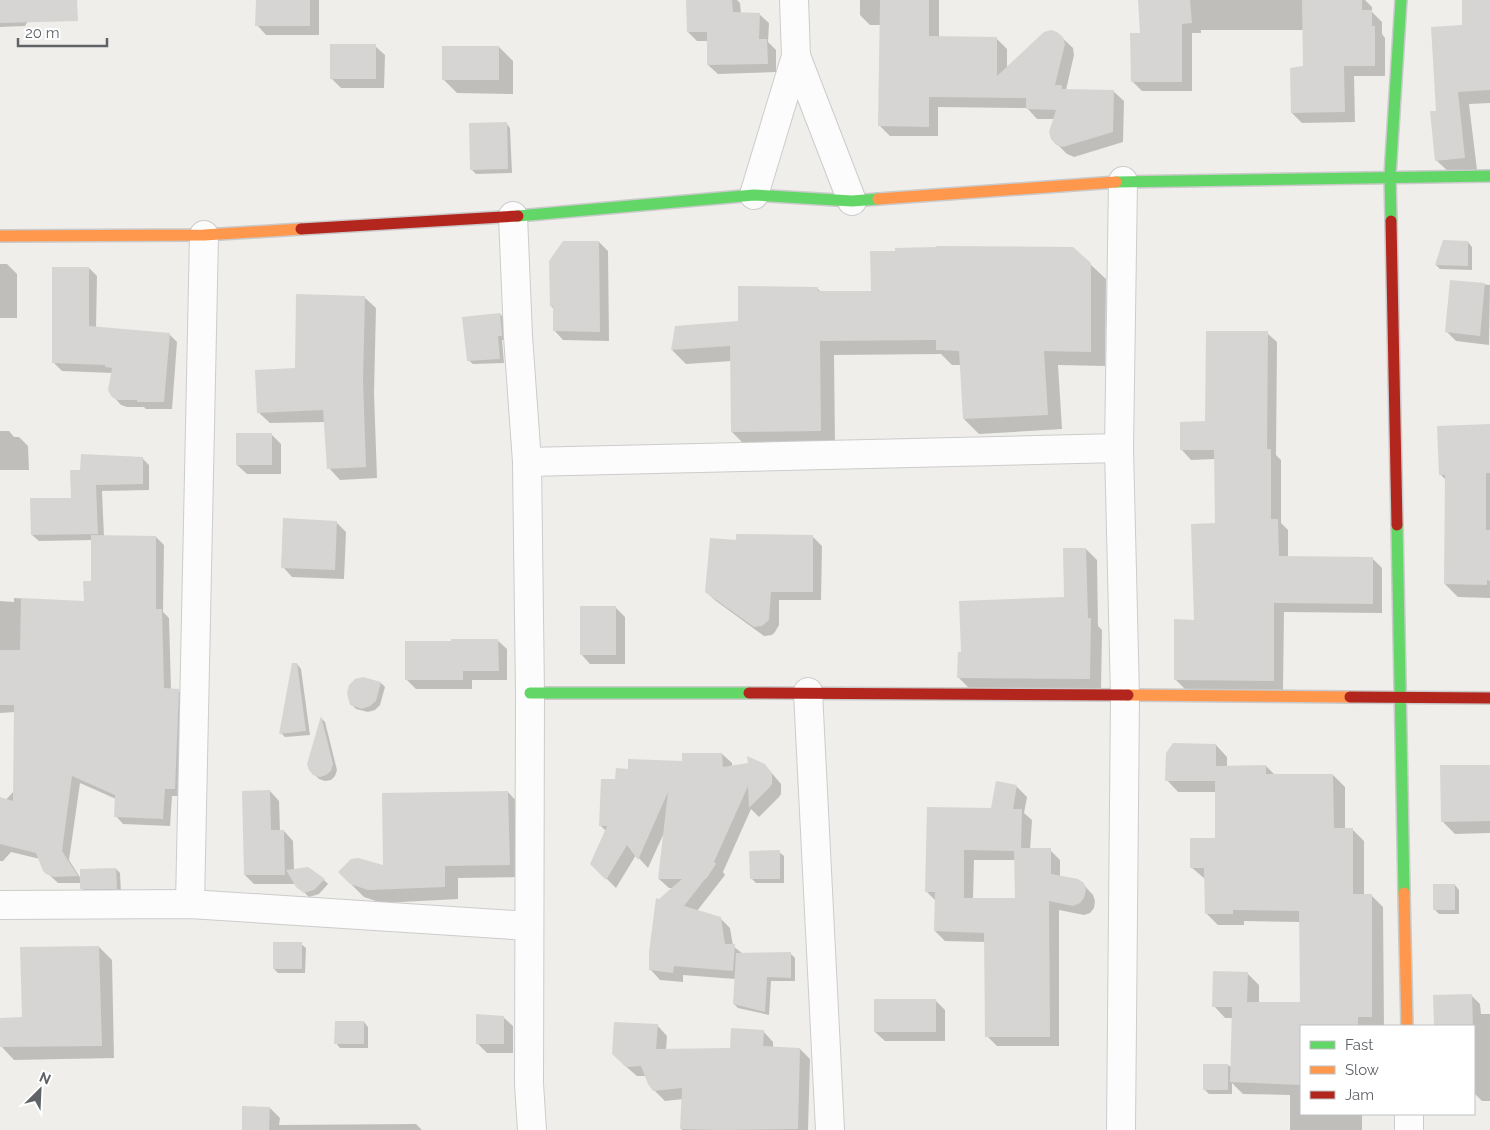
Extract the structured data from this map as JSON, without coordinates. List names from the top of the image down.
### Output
{
  "legend": ["Fast", "Slow", "Jam"],
  "scale_bar": "20 m",
  "north": "top right"
}
